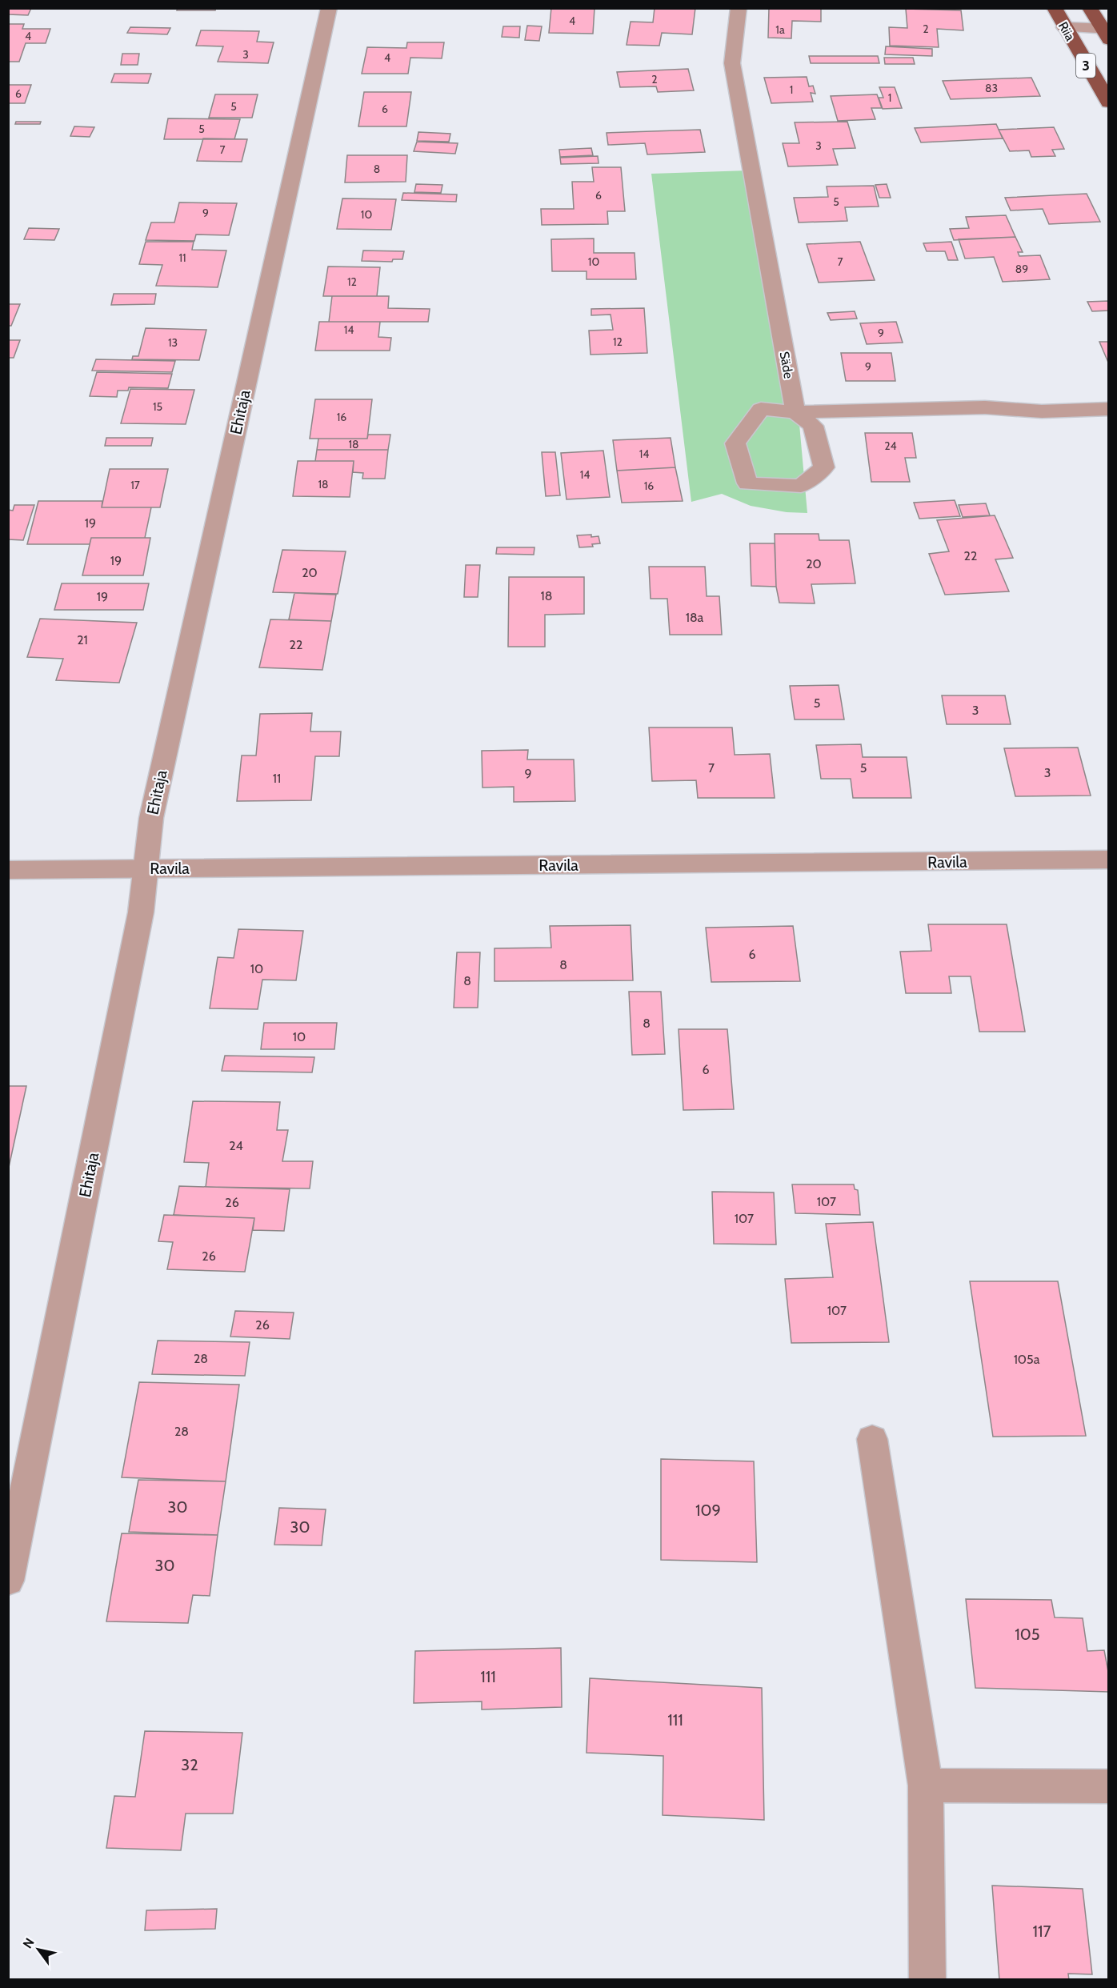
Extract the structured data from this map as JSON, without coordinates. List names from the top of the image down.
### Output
{
  "streets": {
    "highway": ["Riia", "3"],
    "street": ["Säde", "Ehitaja", "Ravila"]
  },
  "crossings": [
    ["Ehitaja", "Ravila"]
  ],
  "house_numbers": [
    "4",
    "2",
    "1a",
    "4",
    "3",
    "4",
    "2",
    "83",
    "1",
    "6",
    "1",
    "5",
    "6",
    "5",
    "3",
    "7",
    "8",
    "6",
    "5",
    "9",
    "10",
    "11",
    "10",
    "7",
    "89",
    "12",
    "14",
    "9",
    "12",
    "13",
    "9",
    "15",
    "16",
    "18",
    "24",
    "14",
    "14",
    "18",
    "17",
    "16",
    "19",
    "22",
    "19",
    "20",
    "20",
    "18",
    "19",
    "18a",
    "21",
    "22",
    "5",
    "3",
    "7",
    "5",
    "3",
    "9",
    "11",
    "6",
    "8",
    "10",
    "8",
    "8",
    "10",
    "6",
    "24",
    "107",
    "26",
    "107",
    "26",
    "107",
    "26",
    "28",
    "105a",
    "28",
    "30",
    "109",
    "30",
    "30",
    "105",
    "111",
    "111",
    "32",
    "117"
  ],
  "north": "top left"
}
